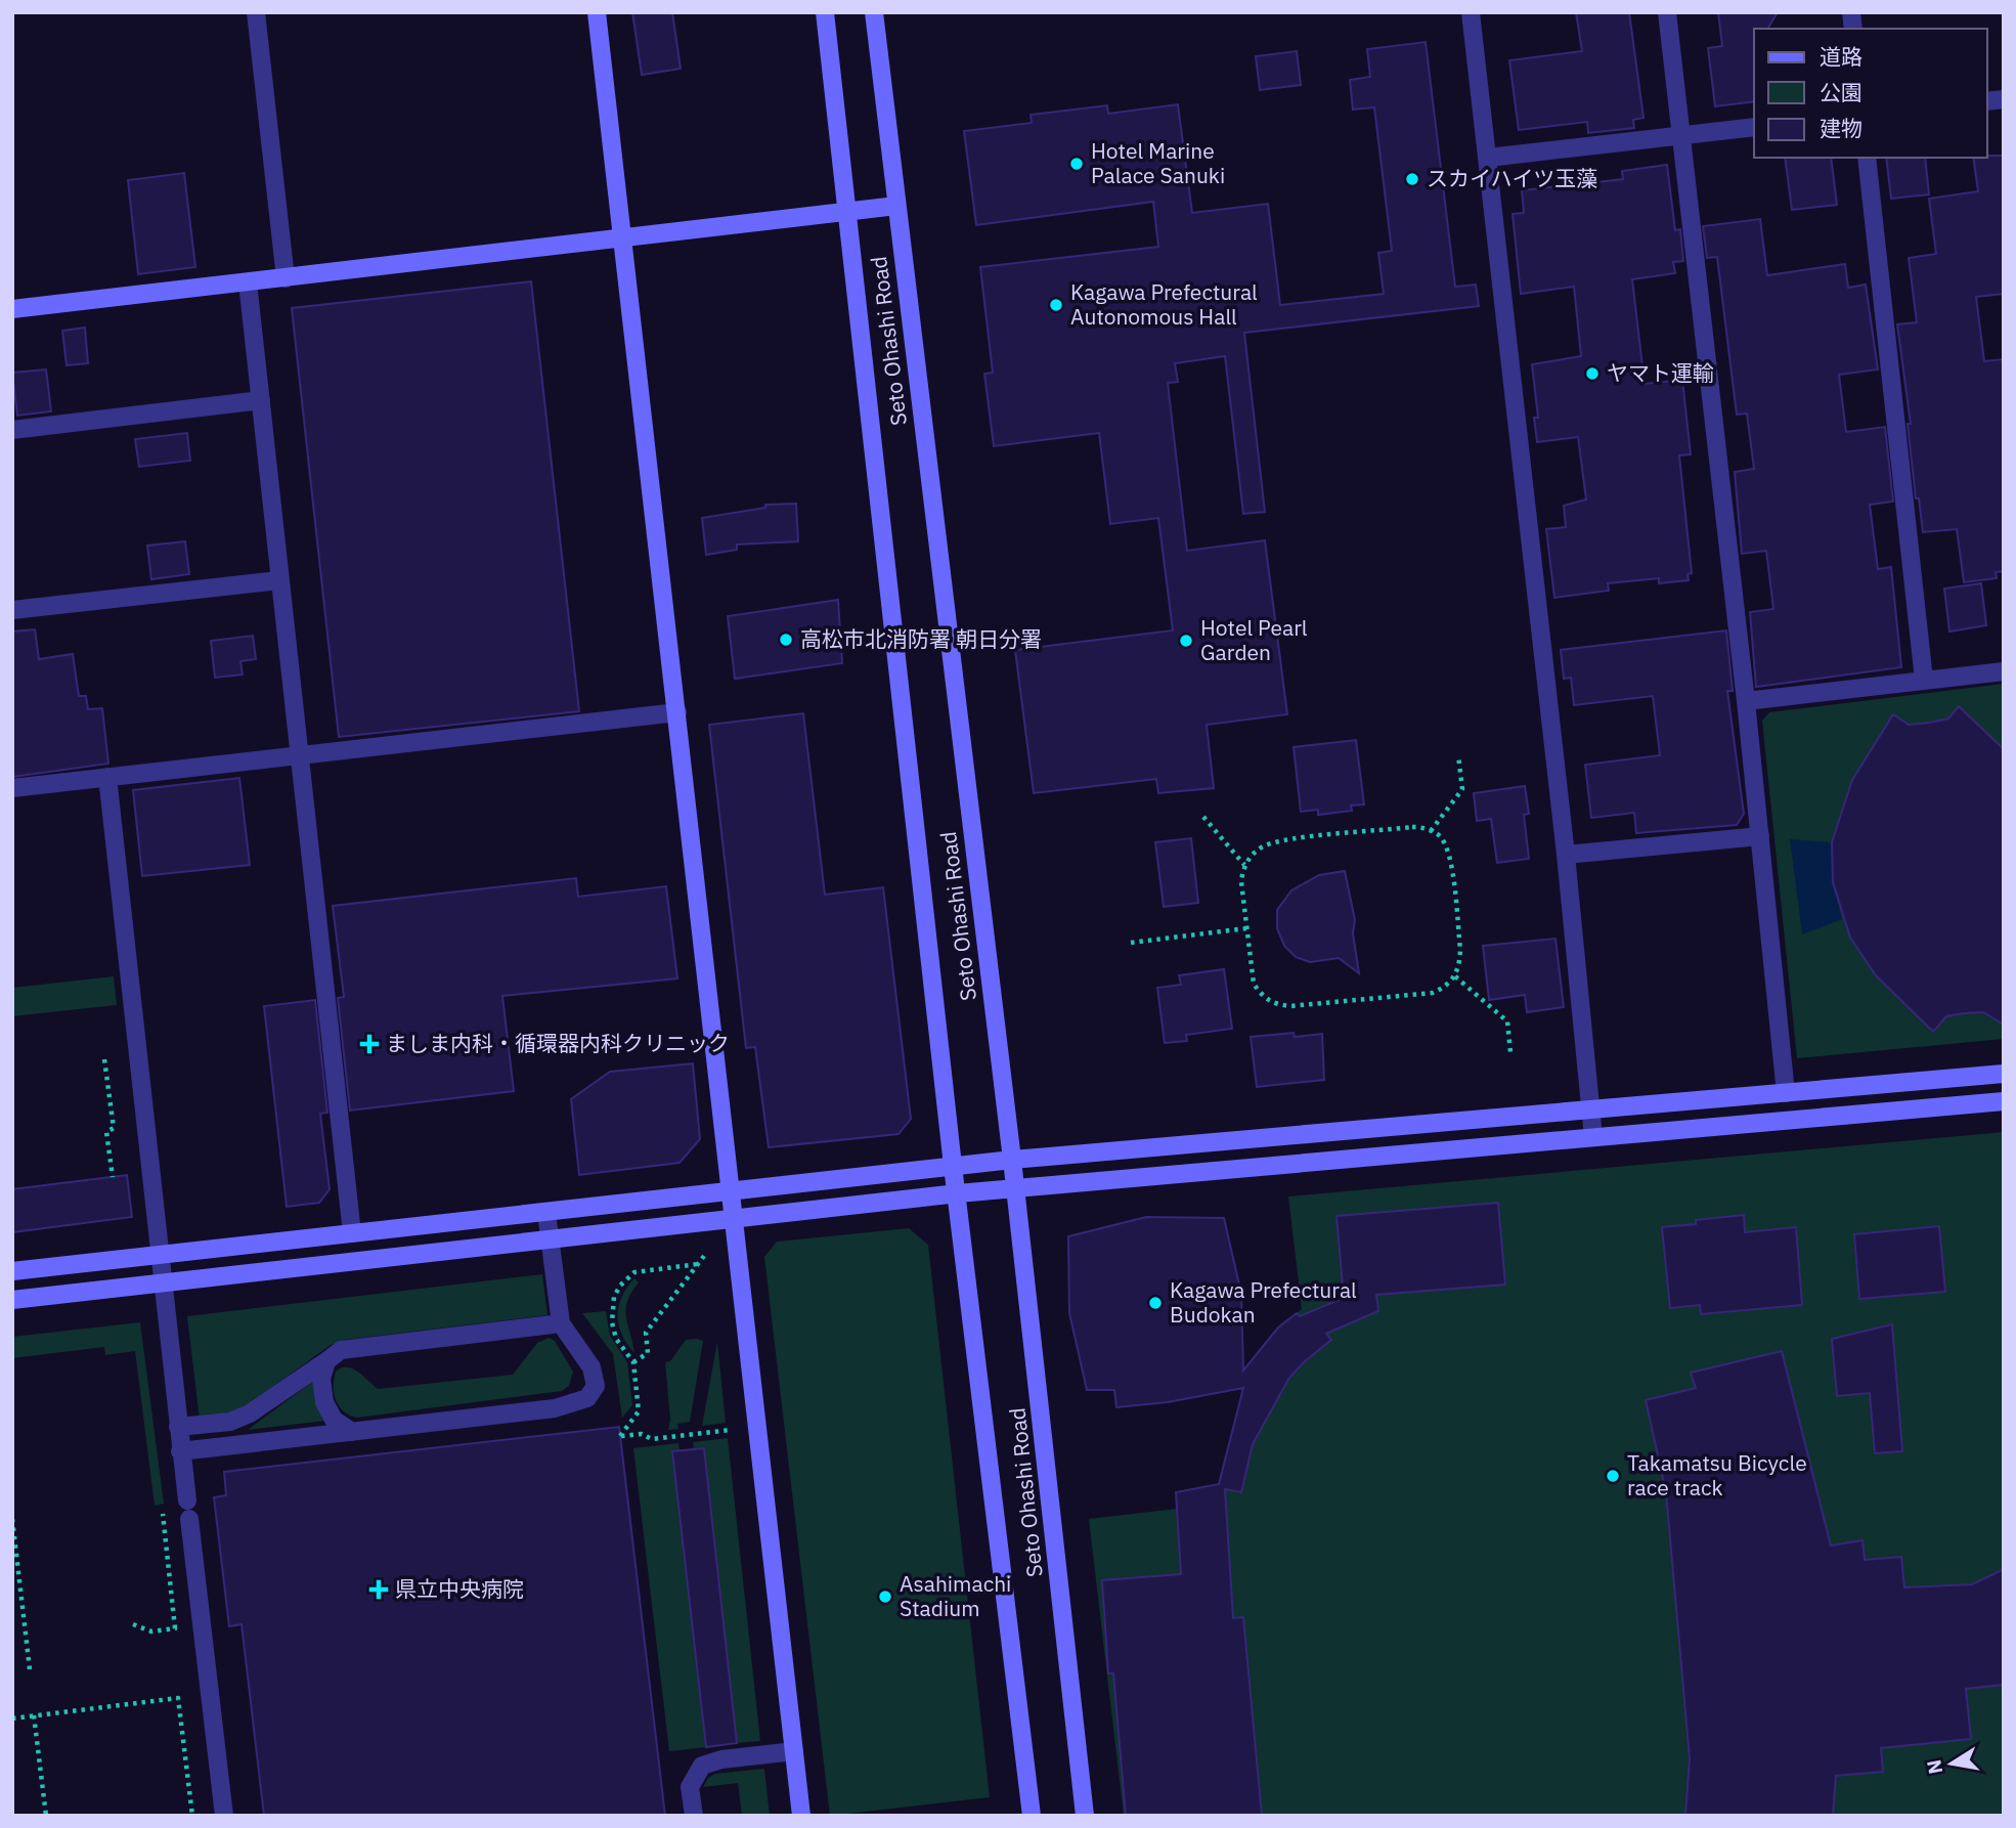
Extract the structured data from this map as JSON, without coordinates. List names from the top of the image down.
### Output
{
  "streets": {
    "street": ["Seto Ohashi Road"]
  },
  "places": {
    "other": [
      "Hotel Marine Palace Sanuki",
      "スカイハイツ玉藻",
      "Kagawa Prefectural Autonomous Hall",
      "ヤマト運輸",
      "高松市北消防署 朝日分署",
      "Hotel Pearl Garden",
      "Kagawa Prefectural Budokan",
      "Takamatsu Bicycle race track",
      "Asahimachi Stadium"
    ],
    "health": ["ましま内科・循環器内科クリニック", "県立中央病院"]
  },
  "legend": ["道路", "公園", "建物"],
  "north": "left"
}
